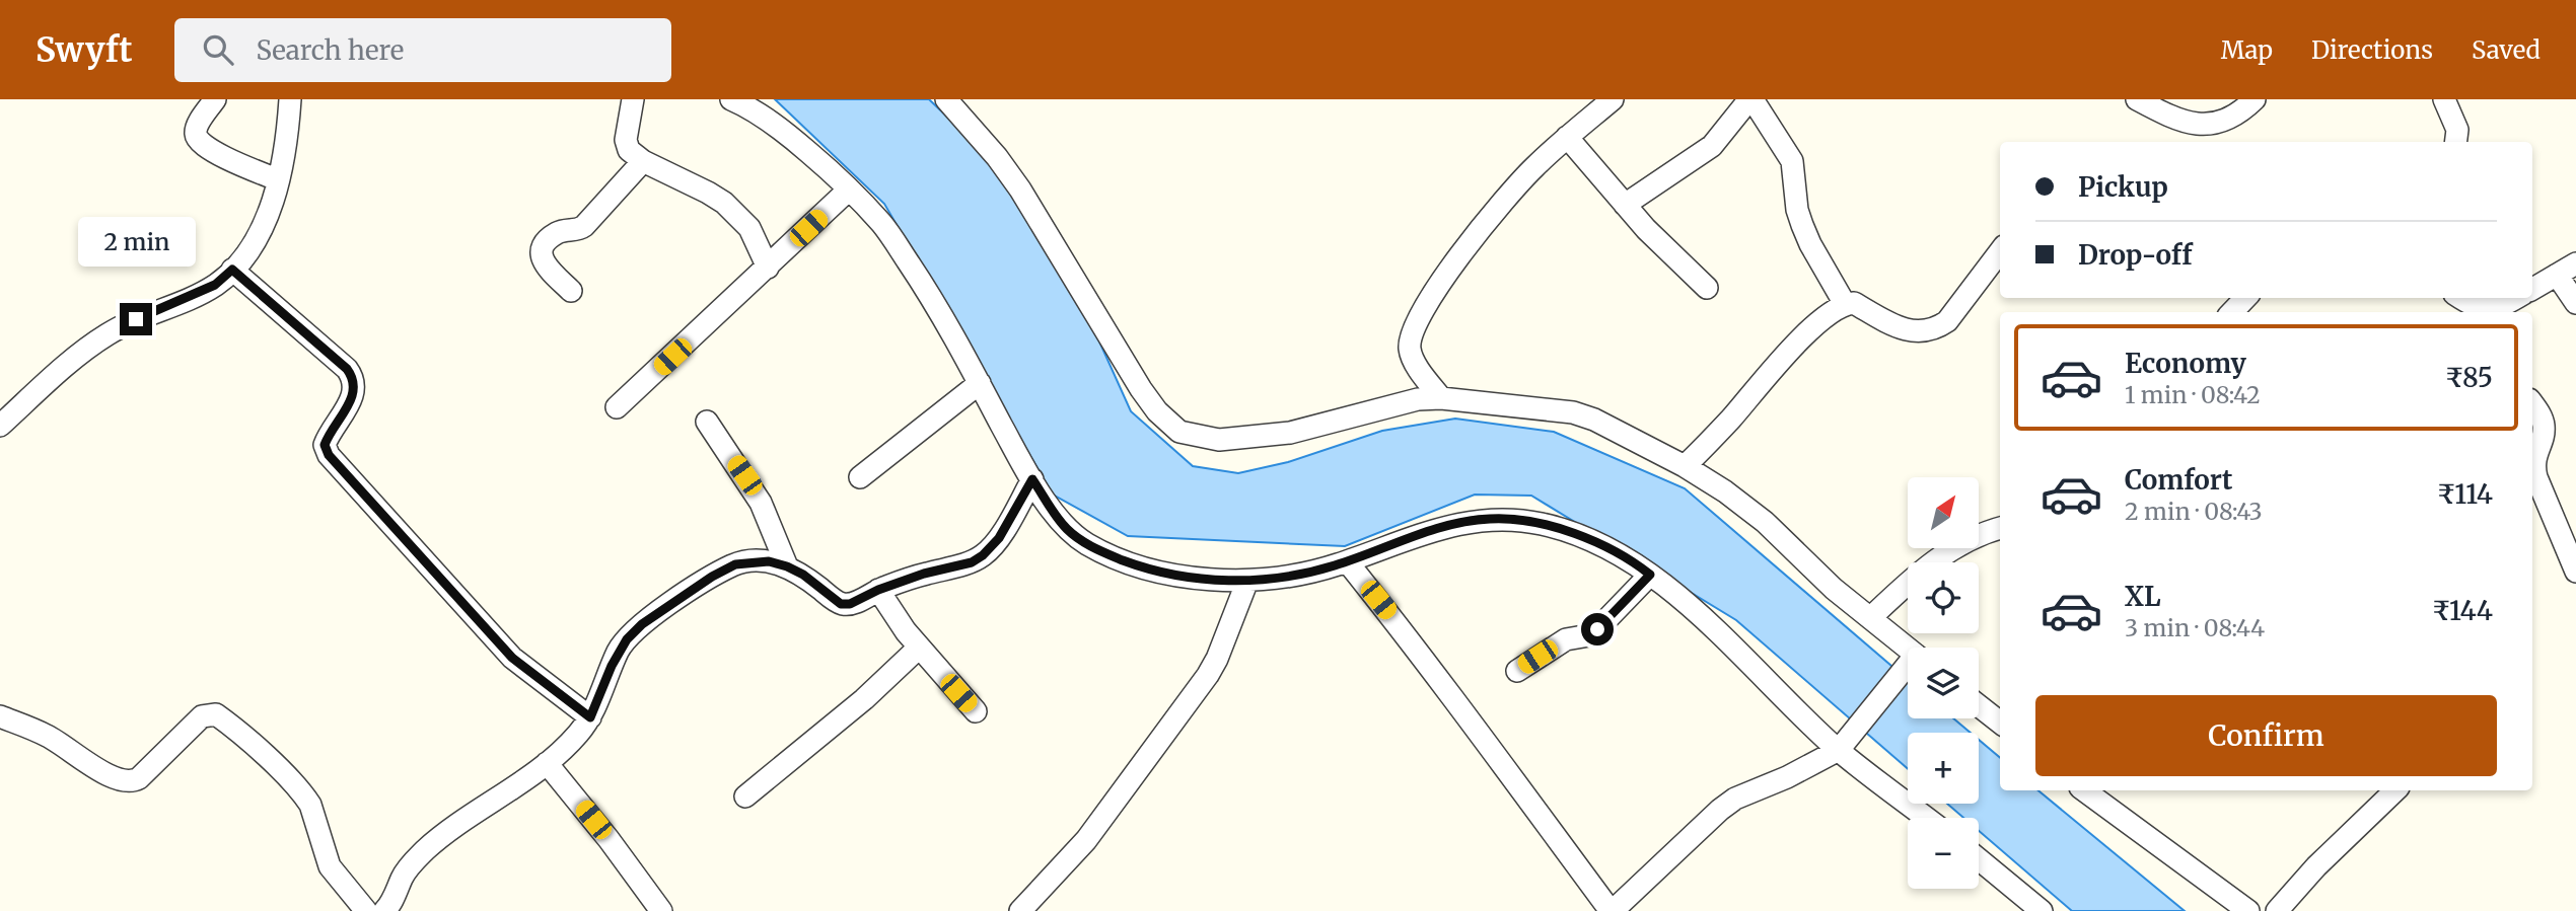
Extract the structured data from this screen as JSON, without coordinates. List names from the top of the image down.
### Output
{
  "north": "top right",
  "page": {
    "header": "Swyft",
    "search": "Search here",
    "nav": ["Map", "Directions", "Saved"],
    "banner": ["Pickup", "Drop-off"],
    "bubble": "2 min",
    "list": [
      {
        "name": "Economy",
        "note": "1 min · 08:42",
        "value": "₹85"
      },
      {
        "name": "Comfort",
        "note": "2 min · 08:43",
        "value": "₹114"
      },
      {
        "name": "XL",
        "note": "3 min · 08:44",
        "value": "₹144"
      }
    ],
    "map_buttons": ["+", "−"],
    "buttons": "Confirm"
  }
}
